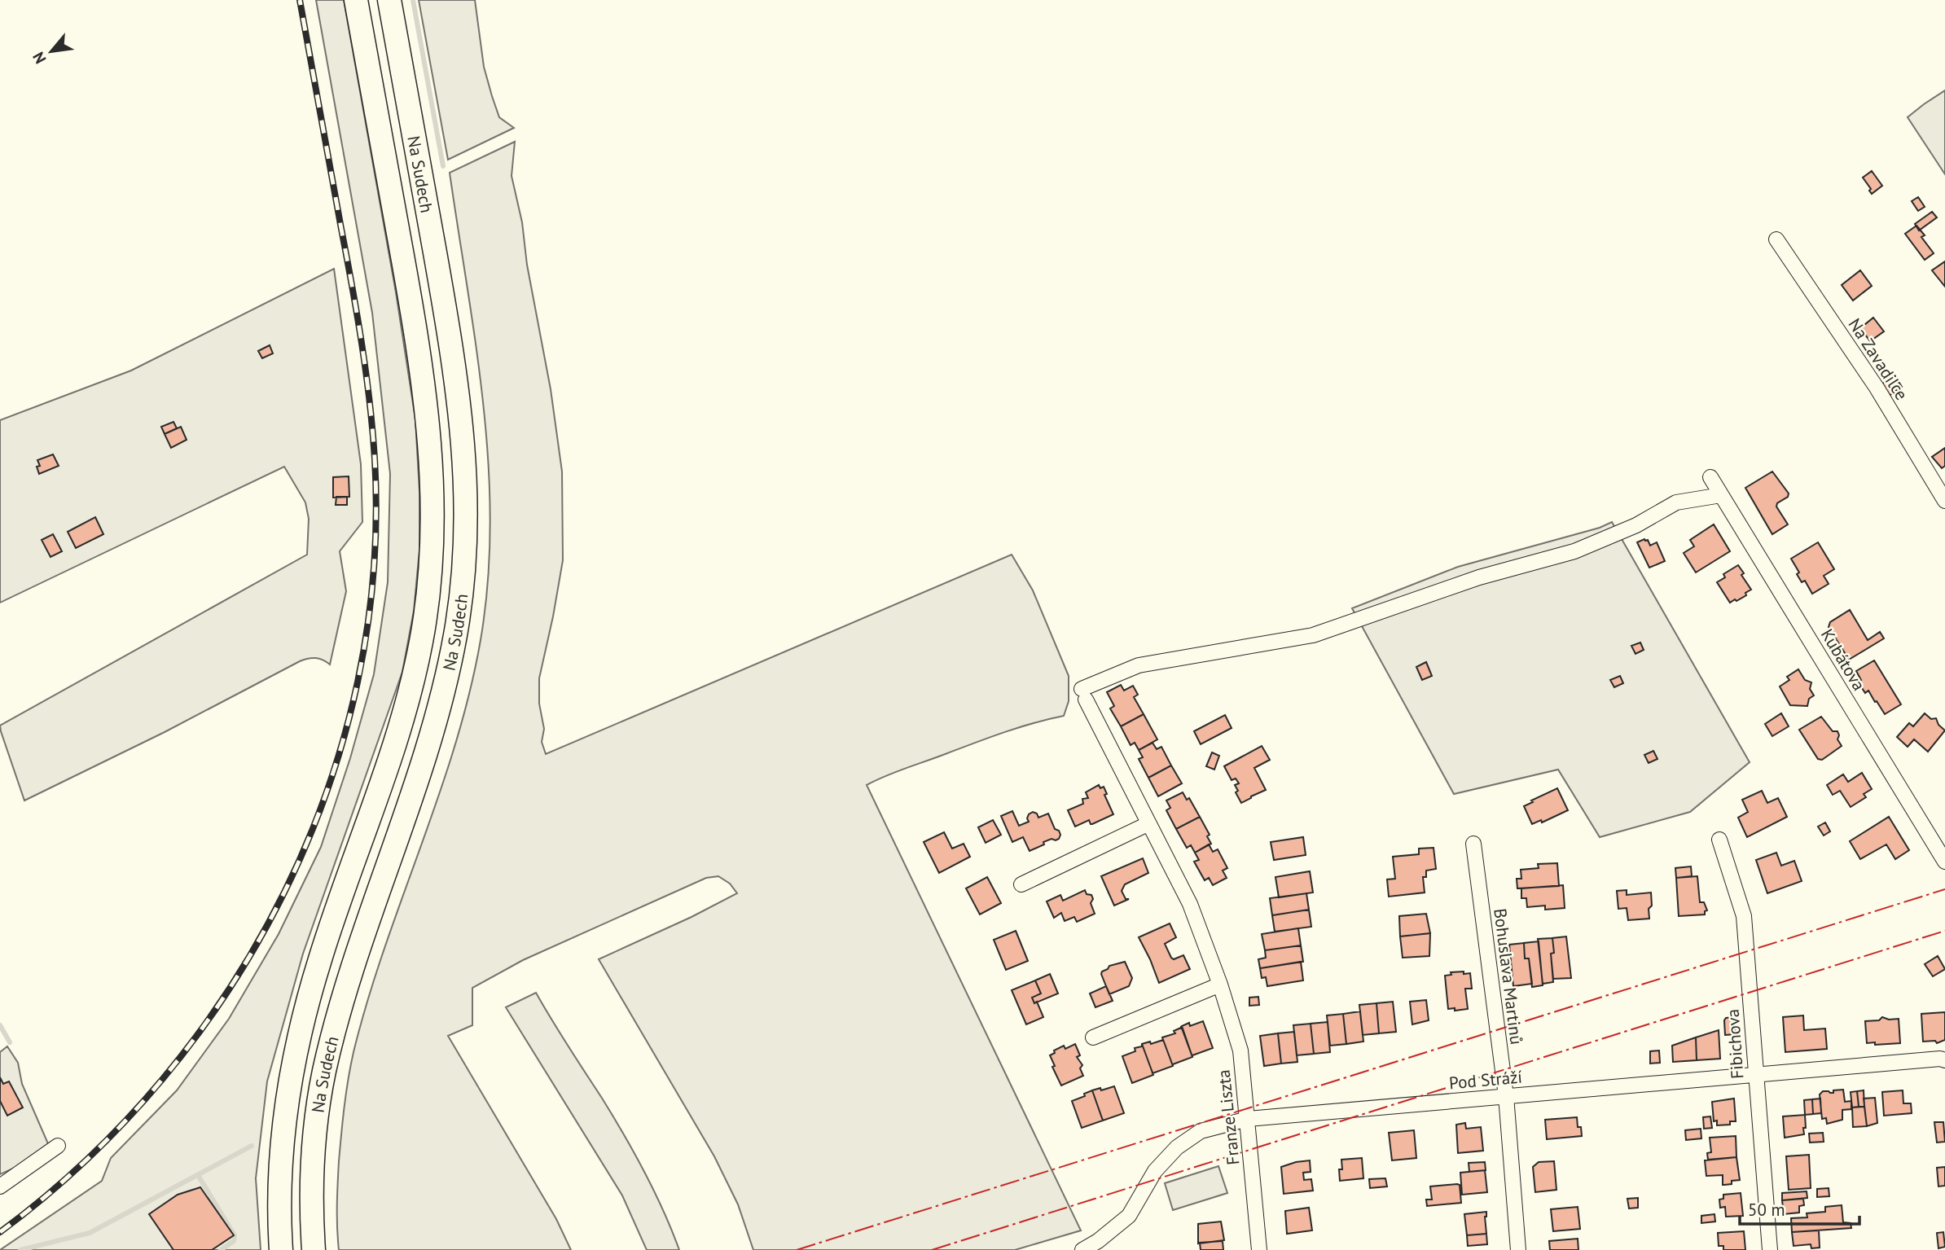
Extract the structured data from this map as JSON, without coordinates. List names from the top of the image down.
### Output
{
  "streets": {
    "main road": ["Na Sudech"],
    "street": [
      "Na Zavadilce",
      "Kubátova",
      "Bohuslava Martinů",
      "Fibichova",
      "Pod Stráží",
      "Franze Liszta"
    ]
  },
  "crossings": [
    ["Kubátova", "Franze Liszta"],
    ["Bohuslava Martinů", "Pod Stráží"],
    ["Fibichova", "Pod Stráží"],
    ["Pod Stráží", "Franze Liszta"]
  ],
  "scale_bar": "50 m",
  "north": "bottom left"
}
